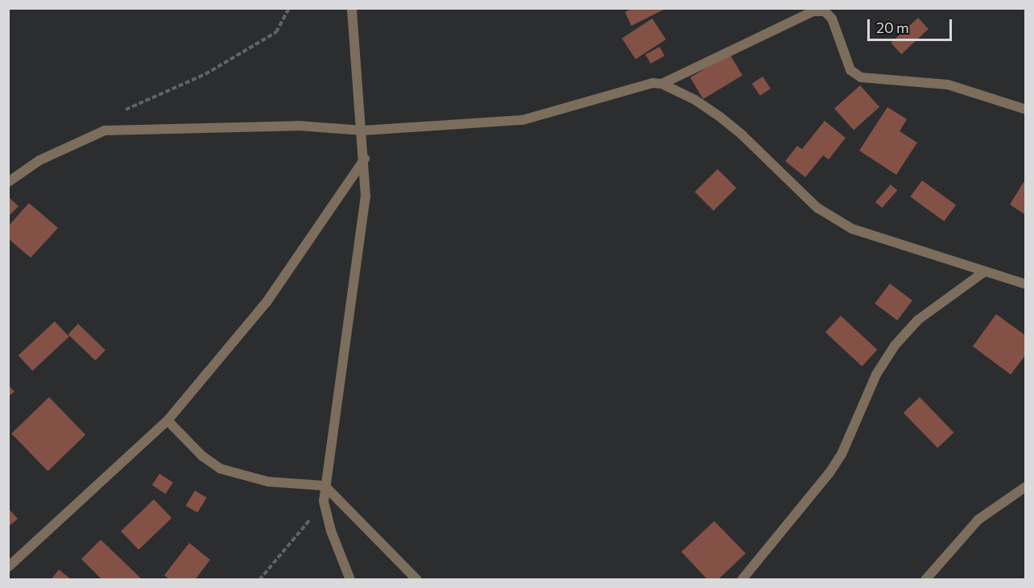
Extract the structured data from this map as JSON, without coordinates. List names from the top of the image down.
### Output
{
  "scale_bar": "20 m"
}
